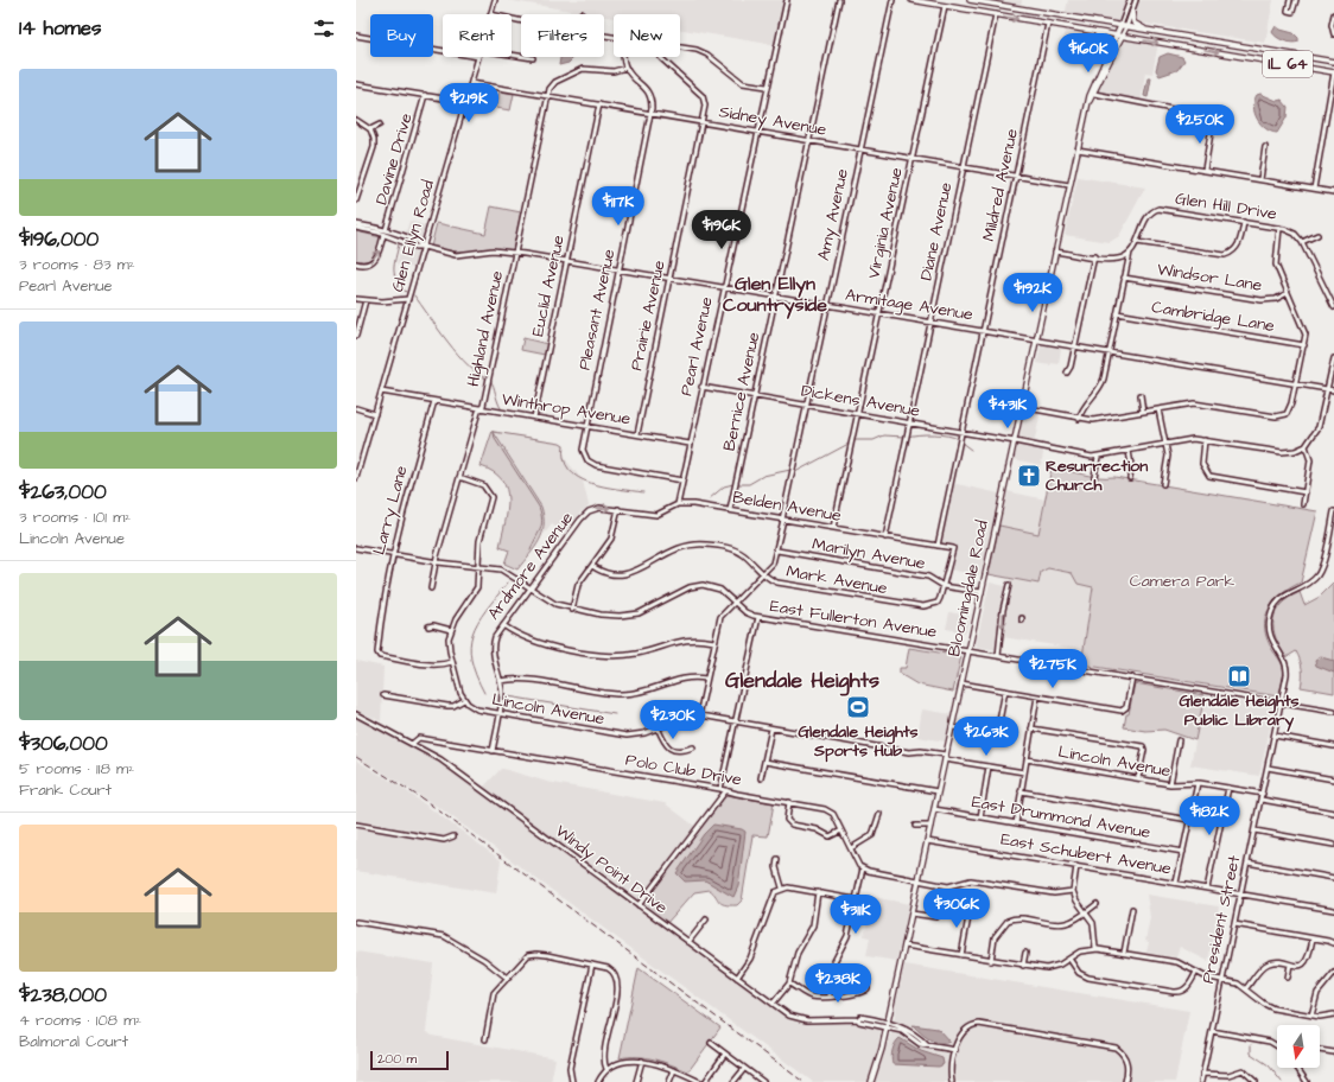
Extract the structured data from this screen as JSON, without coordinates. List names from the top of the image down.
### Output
{
  "streets": {
    "main road": ["IL 64", "Bloomingdale Road"],
    "street": [
      "Sidney Avenue",
      "Davine Drive",
      "Mildred Avenue",
      "Glen Hill Drive",
      "Amy Avenue",
      "Virginia Avenue",
      "Diane Avenue",
      "Glen Ellyn Road",
      "Windsor Lane",
      "Euclid Avenue",
      "Armitage Avenue",
      "Pleasant Avenue",
      "Prairie Avenue",
      "Cambridge Lane",
      "Highland Avenue",
      "Pearl Avenue",
      "Bernice Avenue",
      "Dickens Avenue",
      "Winthrop Avenue",
      "Belden Avenue",
      "Larry Lane",
      "Marilyn Avenue",
      "Ardmore Avenue",
      "Mark Avenue",
      "East Fullerton Avenue",
      "Lincoln Avenue",
      "Polo Club Drive",
      "East Drummond Avenue",
      "East Schubert Avenue",
      "Windy Point Drive",
      "President Street"
    ]
  },
  "crossings": [
    ["IL 64", "Mildred Avenue"],
    ["IL 64", "Virginia Avenue"],
    ["IL 64", "Diane Avenue"],
    ["IL 64", "Bloomingdale Road"],
    ["Sidney Avenue", "Mildred Avenue"],
    ["Sidney Avenue", "Amy Avenue"],
    ["Sidney Avenue", "Virginia Avenue"],
    ["Sidney Avenue", "Diane Avenue"],
    ["Sidney Avenue", "Glen Ellyn Road"],
    ["Sidney Avenue", "Euclid Avenue"],
    ["Sidney Avenue", "Pleasant Avenue"],
    ["Sidney Avenue", "Prairie Avenue"],
    ["Sidney Avenue", "Highland Avenue"],
    ["Sidney Avenue", "Pearl Avenue"],
    ["Sidney Avenue", "Bernice Avenue"],
    ["Sidney Avenue", "Bloomingdale Road"],
    ["Davine Drive", "Armitage Avenue"],
    ["Mildred Avenue", "Armitage Avenue"],
    ["Mildred Avenue", "Dickens Avenue"],
    ["Mildred Avenue", "Belden Avenue"],
    ["Amy Avenue", "Armitage Avenue"],
    ["Amy Avenue", "Dickens Avenue"],
    ["Amy Avenue", "Belden Avenue"],
    ["Amy Avenue", "Marilyn Avenue"],
    ["Amy Avenue", "Mark Avenue"],
    ["Amy Avenue", "East Fullerton Avenue"],
    ["Amy Avenue", "Lincoln Avenue"],
    ["Virginia Avenue", "Armitage Avenue"],
    ["Virginia Avenue", "Dickens Avenue"],
    ["Virginia Avenue", "Belden Avenue"],
    ["Diane Avenue", "Armitage Avenue"],
    ["Diane Avenue", "Dickens Avenue"],
    ["Diane Avenue", "Belden Avenue"],
    ["Glen Ellyn Road", "Armitage Avenue"],
    ["Glen Ellyn Road", "Winthrop Avenue"],
    ["Euclid Avenue", "Armitage Avenue"],
    ["Euclid Avenue", "Winthrop Avenue"],
    ["Armitage Avenue", "Pleasant Avenue"],
    ["Armitage Avenue", "Prairie Avenue"],
    ["Armitage Avenue", "Highland Avenue"],
    ["Armitage Avenue", "Pearl Avenue"],
    ["Armitage Avenue", "Bernice Avenue"],
    ["Armitage Avenue", "Bloomingdale Road"],
    ["Pleasant Avenue", "Pearl Avenue"],
    ["Pleasant Avenue", "Winthrop Avenue"],
    ["Prairie Avenue", "Winthrop Avenue"],
    ["Highland Avenue", "Winthrop Avenue"],
    ["Highland Avenue", "East Fullerton Avenue"],
    ["Pearl Avenue", "Dickens Avenue"],
    ["Pearl Avenue", "Winthrop Avenue"],
    ["Pearl Avenue", "Belden Avenue"],
    ["Bernice Avenue", "Dickens Avenue"],
    ["Bernice Avenue", "Belden Avenue"],
    ["Dickens Avenue", "Bloomingdale Road"],
    ["Winthrop Avenue", "Larry Lane"],
    ["Belden Avenue", "Marilyn Avenue"],
    ["Belden Avenue", "Ardmore Avenue"],
    ["Belden Avenue", "Mark Avenue"],
    ["Larry Lane", "East Fullerton Avenue"],
    ["Marilyn Avenue", "Mark Avenue"],
    ["Marilyn Avenue", "Bloomingdale Road"],
    ["Ardmore Avenue", "East Fullerton Avenue"],
    ["Ardmore Avenue", "Lincoln Avenue"],
    ["Ardmore Avenue", "Polo Club Drive"],
    ["Bloomingdale Road", "East Fullerton Avenue"],
    ["Bloomingdale Road", "Lincoln Avenue"],
    ["Bloomingdale Road", "East Drummond Avenue"],
    ["Bloomingdale Road", "East Schubert Avenue"],
    ["Bloomingdale Road", "Windy Point Drive"],
    ["East Fullerton Avenue", "President Street"],
    ["Lincoln Avenue", "President Street"],
    ["Polo Club Drive", "Windy Point Drive"],
    ["East Schubert Avenue", "President Street"]
  ],
  "one_way": ["Ardmore Avenue"],
  "districts": ["Glen Ellyn Countryside", "Glendale Heights"],
  "parks": ["Camera Park"],
  "places": {
    "church": ["Resurrection Church"],
    "library": ["Glendale Heights Public Library"],
    "sports": ["Glendale Heights Sports Hub"]
  },
  "scale_bar": "200 m",
  "north": "bottom",
  "page": {
    "heading": "14 homes",
    "chip": [
      "Buy",
      "Rent",
      "Filters",
      "New"
    ],
    "price": [
      "$160K",
      "$219K",
      "$250K",
      "$117K",
      "$196K",
      "$192K",
      "$431K",
      "$275K",
      "$230K",
      "$263K",
      "$182K",
      "$306K",
      "$311K",
      "$238K"
    ],
    "list": [
      {
        "name": "$196,000",
        "note": "3 rooms · 83 m² · Pearl Avenue"
      },
      {
        "name": "$263,000",
        "note": "3 rooms · 101 m² · Lincoln Avenue"
      },
      {
        "name": "$306,000",
        "note": "5 rooms · 118 m² · Frank Court"
      },
      {
        "name": "$238,000",
        "note": "4 rooms · 108 m² · Balmoral Court"
      }
    ],
    "scale": "200 m"
  }
}
